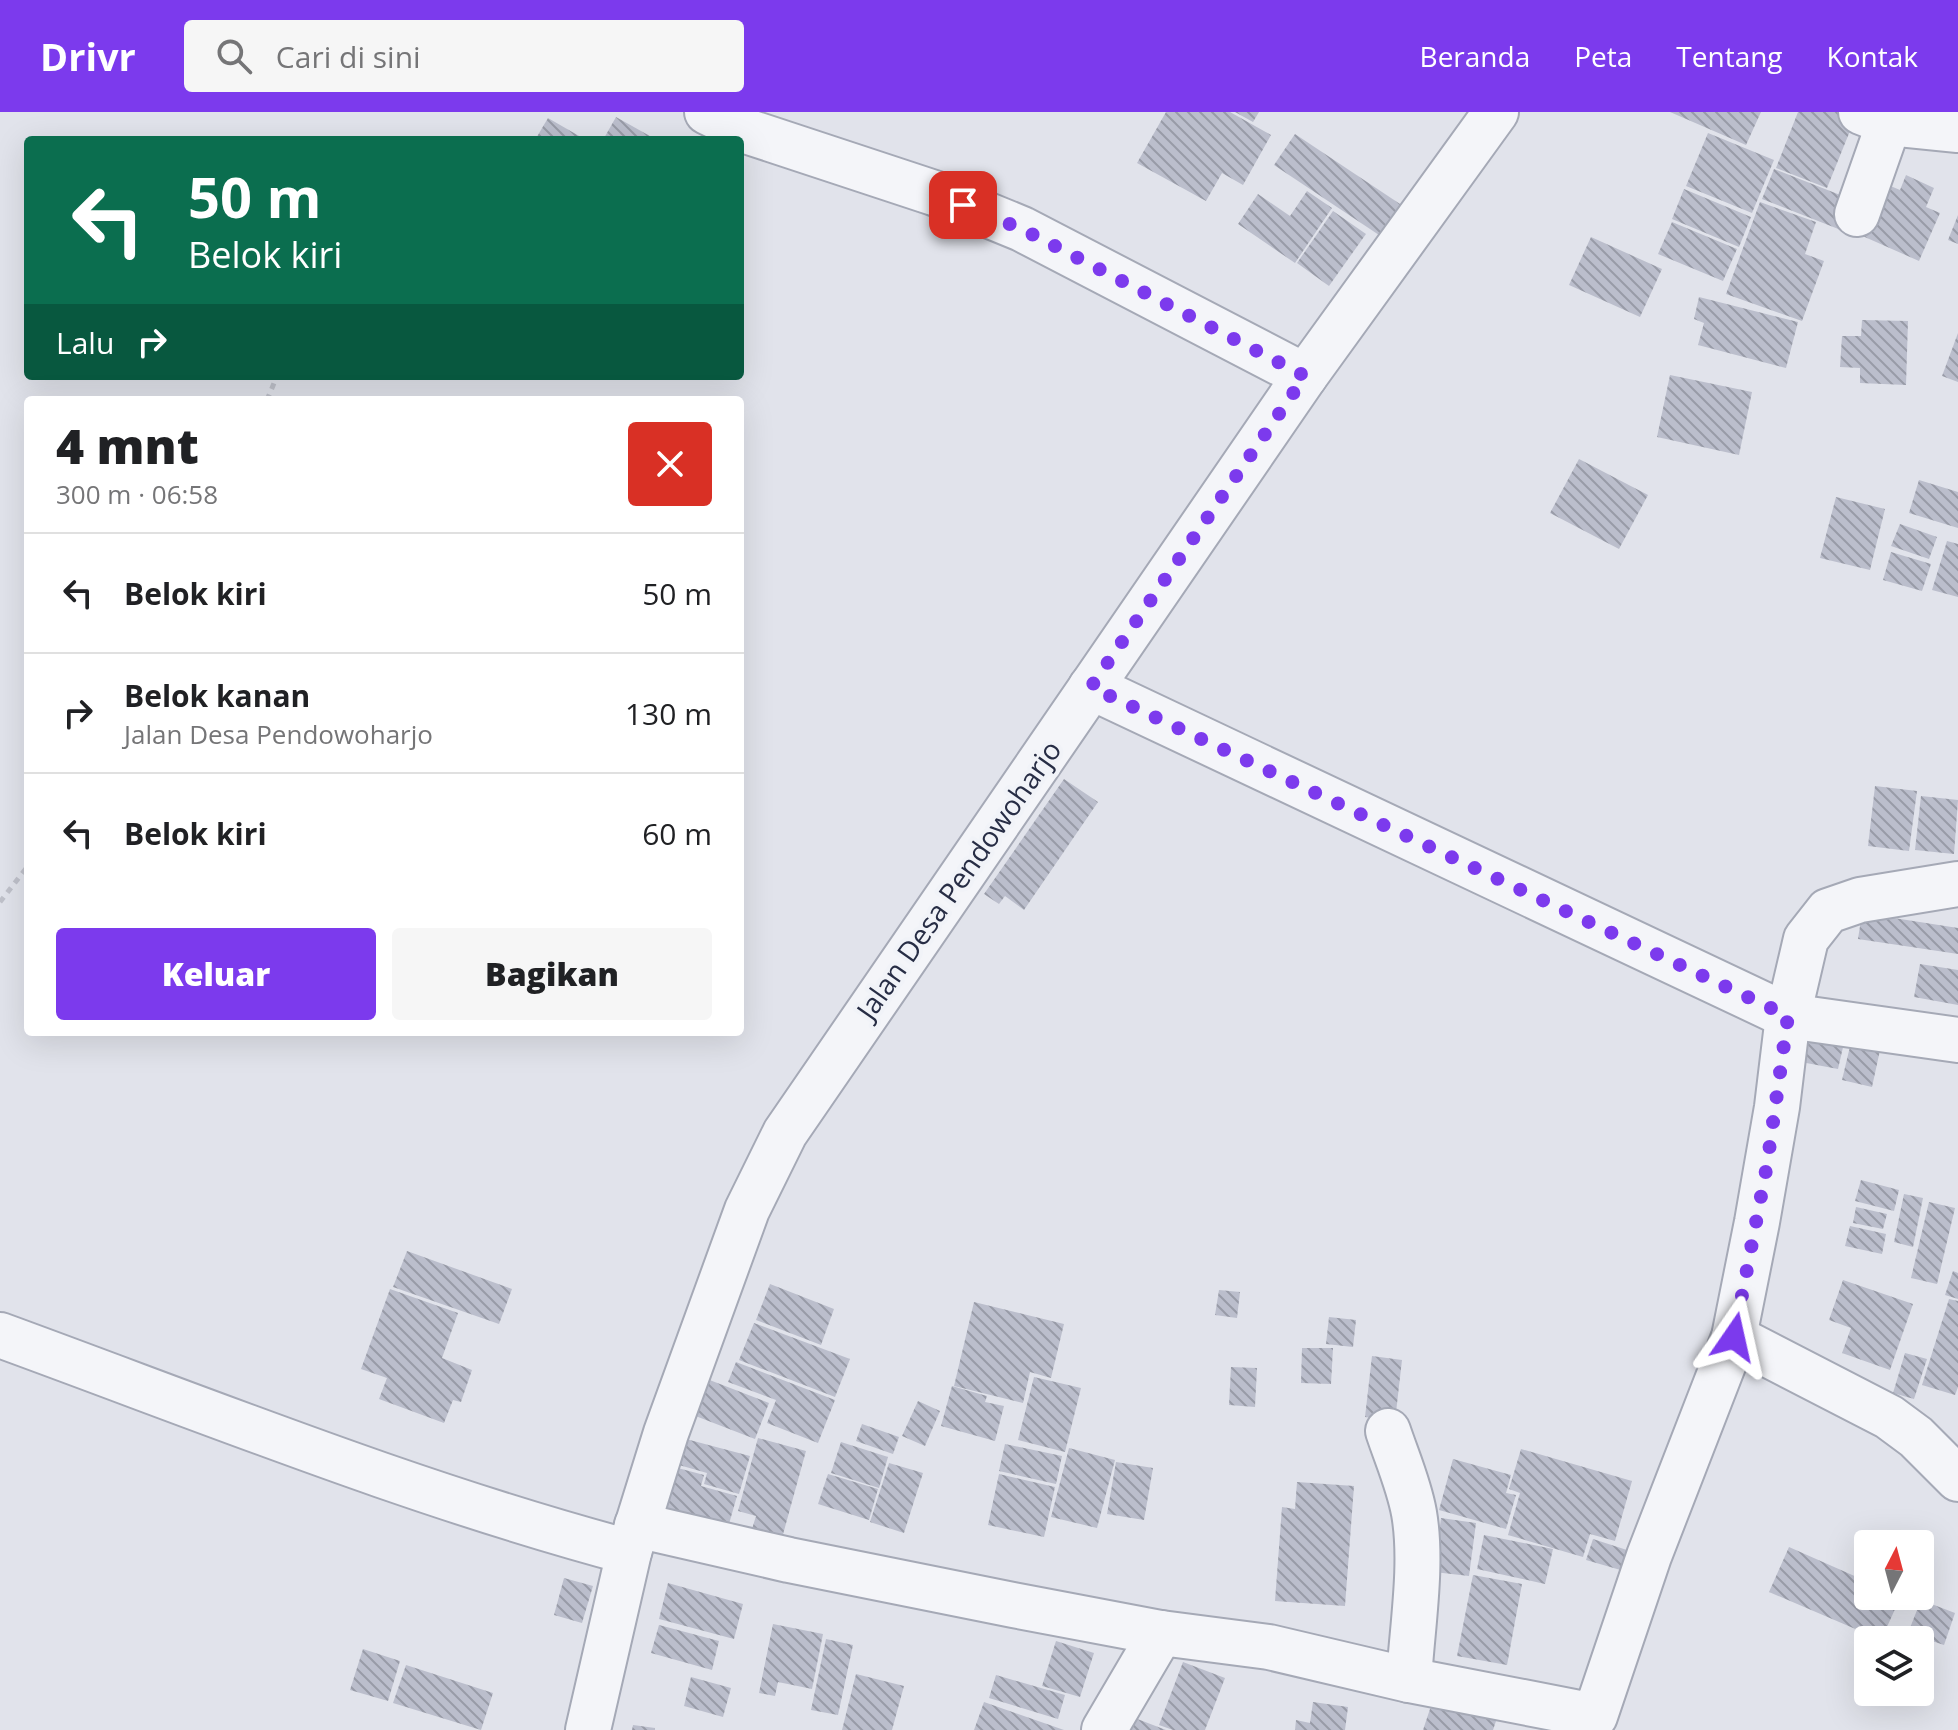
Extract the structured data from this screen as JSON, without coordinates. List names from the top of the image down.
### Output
{
  "streets": {
    "street": ["Jalan Desa Pendowoharjo"]
  },
  "north": "top",
  "page": {
    "header": "Drivr",
    "search": "Cari di sini",
    "nav": [
      "Beranda",
      "Peta",
      "Tentang",
      "Kontak"
    ],
    "turn": ["50 m", "Belok kiri"],
    "then": "Lalu",
    "heading": ["4 mnt", "300 m · 06:58"],
    "list": [
      {
        "name": "Belok kiri",
        "value": "50 m"
      },
      {
        "name": "Belok kanan",
        "note": "Jalan Desa Pendowoharjo",
        "value": "130 m"
      },
      {
        "name": "Belok kiri",
        "value": "60 m"
      }
    ],
    "buttons": ["Keluar", "Bagikan"]
  }
}
